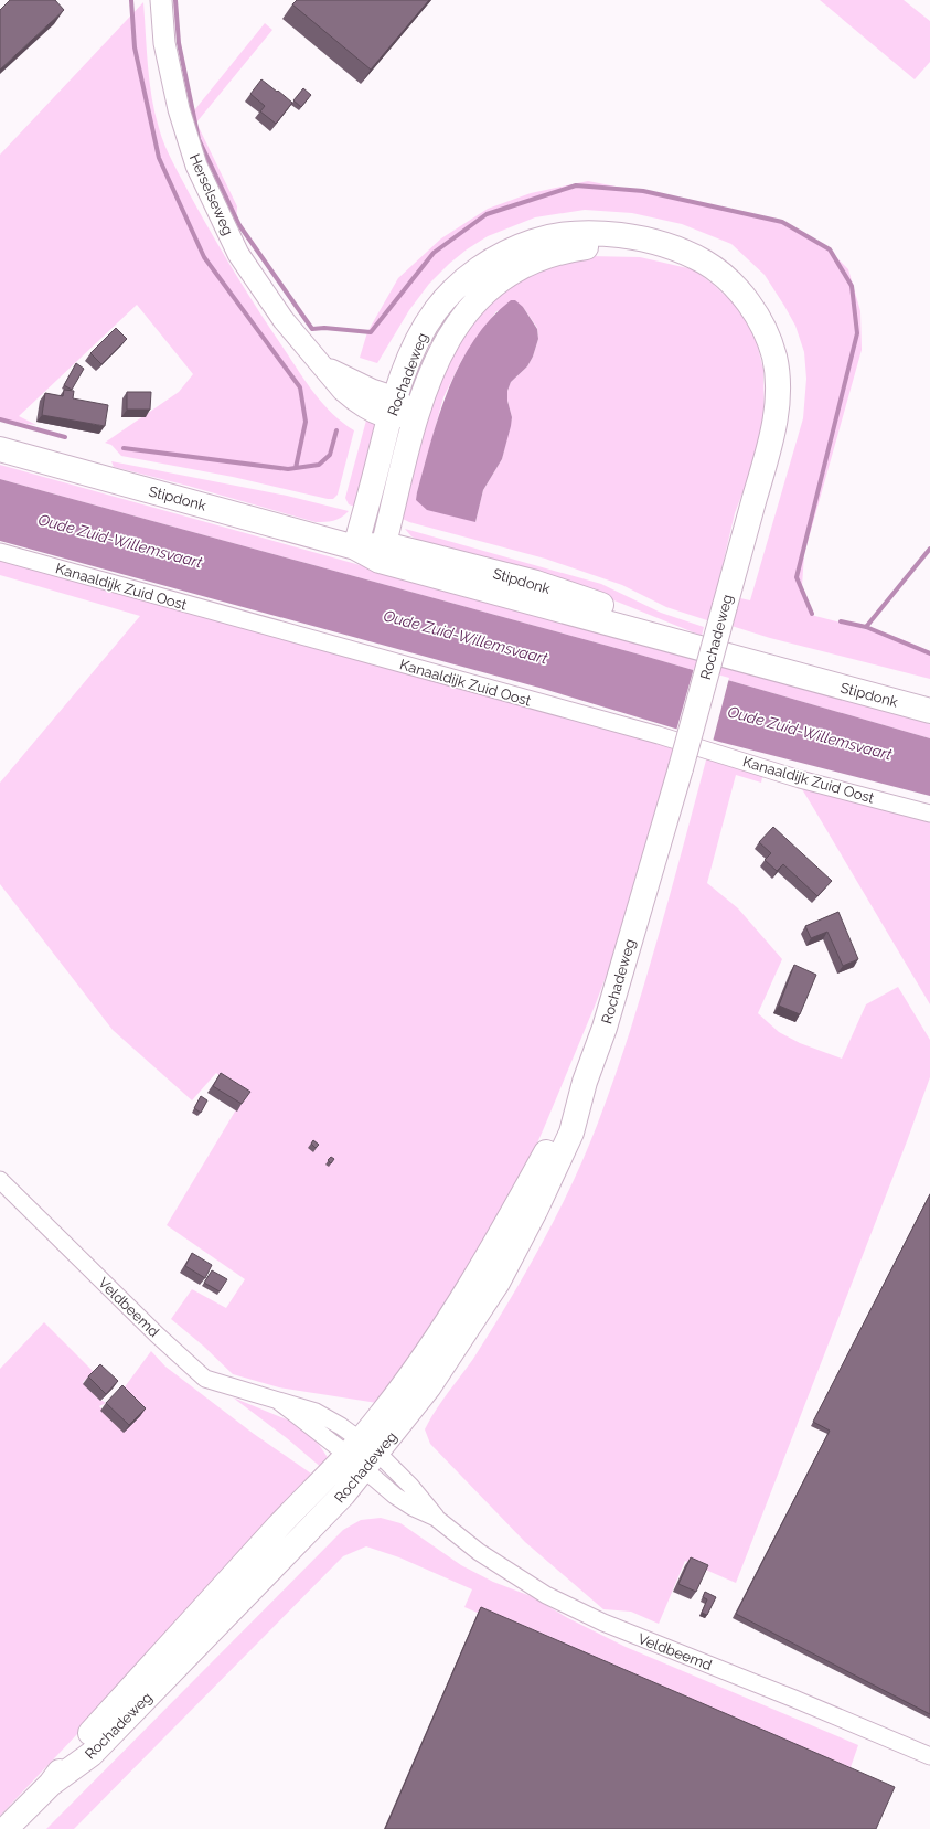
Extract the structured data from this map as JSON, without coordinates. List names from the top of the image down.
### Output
{
  "streets": {
    "main road": ["Rochadeweg", "Stipdonk"],
    "street": ["Herselseweg", "Kanaaldijk Zuid Oost", "Veldbeemd"]
  },
  "crossings": [
    ["Herselseweg", "Rochadeweg"],
    ["Rochadeweg", "Stipdonk"],
    ["Rochadeweg", "Veldbeemd"]
  ],
  "water": ["Oude Zuid-Willemsvaart"]
}
